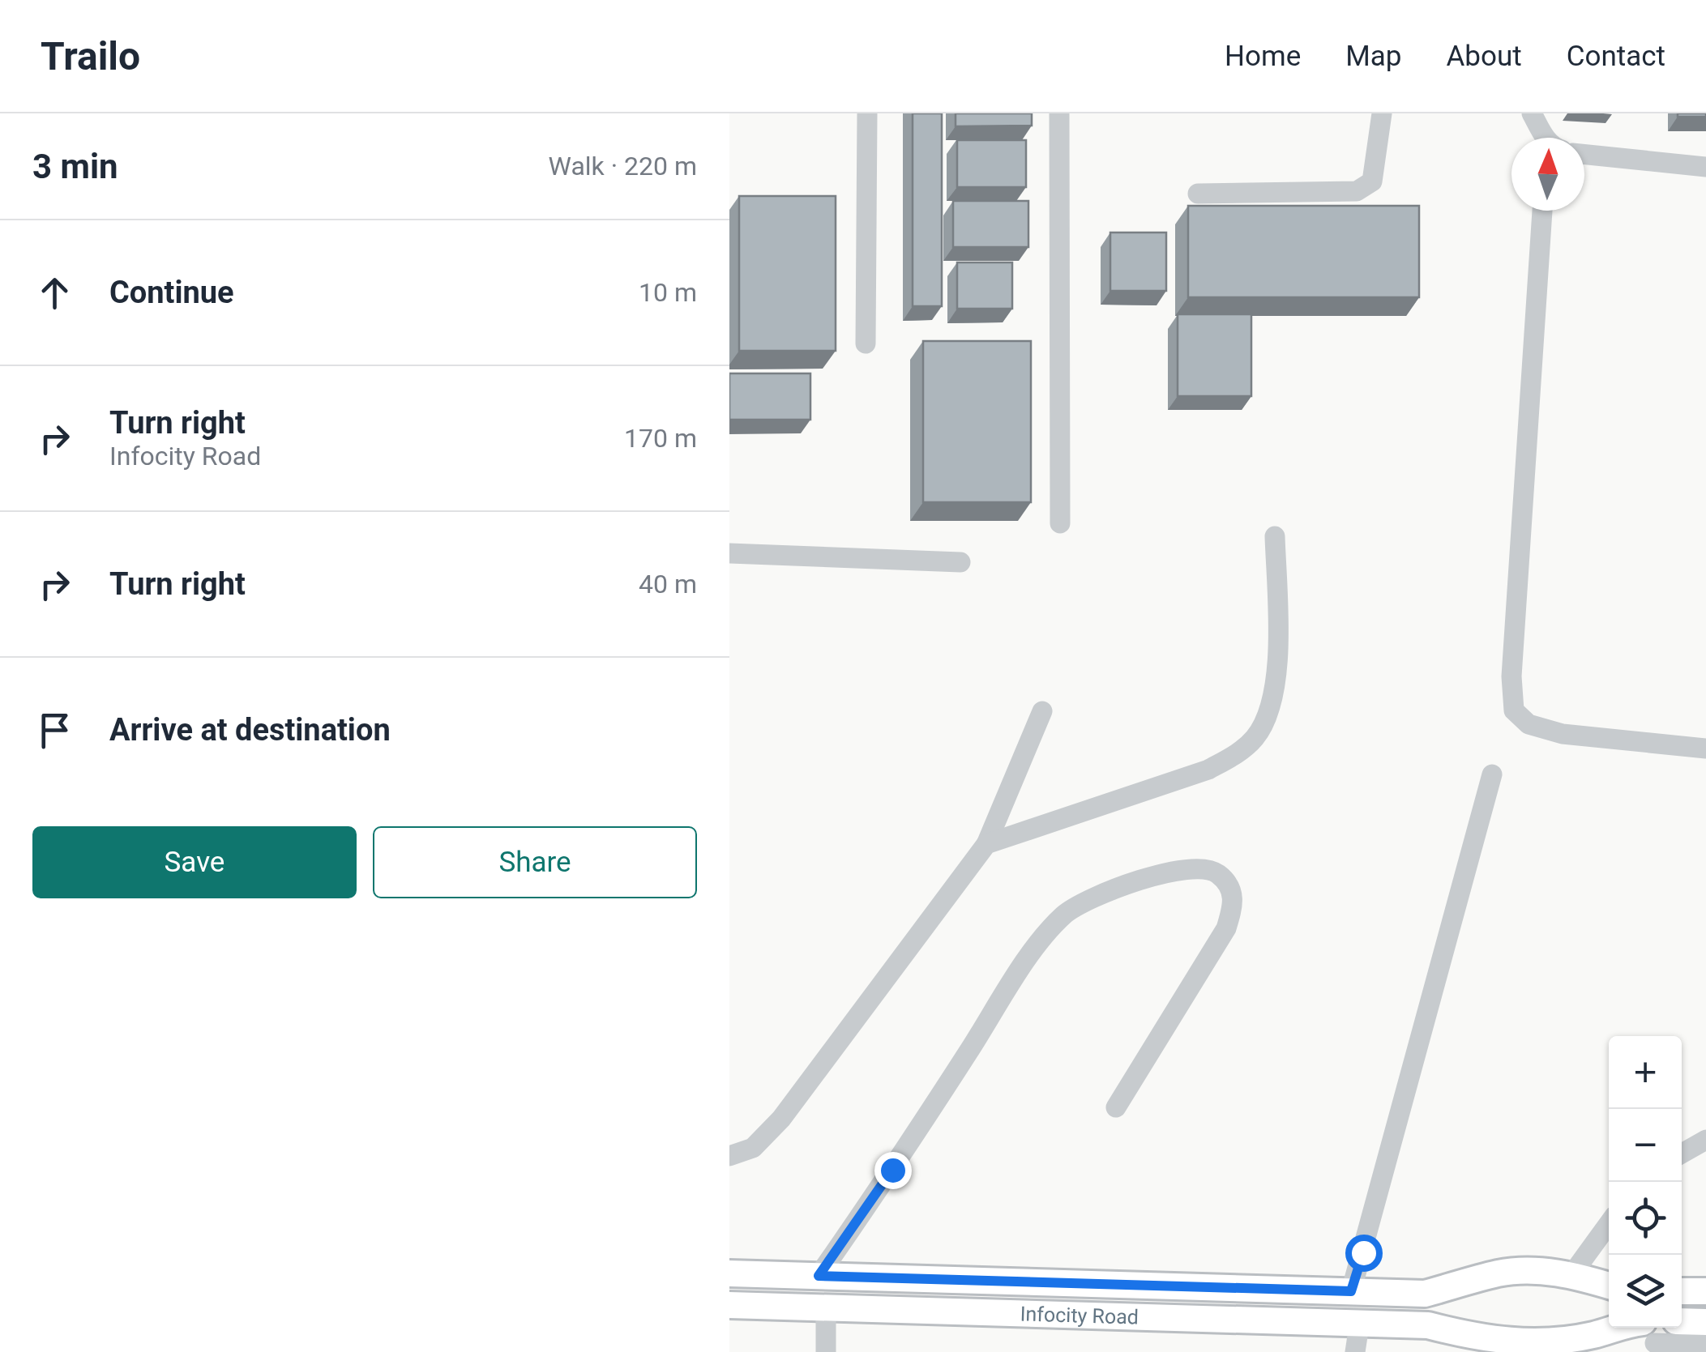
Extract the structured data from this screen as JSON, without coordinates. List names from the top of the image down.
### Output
{
  "streets": {
    "main road": ["Infocity Road"]
  },
  "north": "top",
  "page": {
    "header": "Trailo",
    "nav": [
      "Home",
      "Map",
      "About",
      "Contact"
    ],
    "heading": ["3 min", "Walk · 220 m"],
    "list": [
      ["Continue", "10 m"],
      ["Turn right", "Infocity Road", "170 m"],
      ["Turn right", "40 m"],
      "Arrive at destination"
    ],
    "buttons": ["Save", "Share"],
    "map_buttons": ["+", "−"]
  }
}
